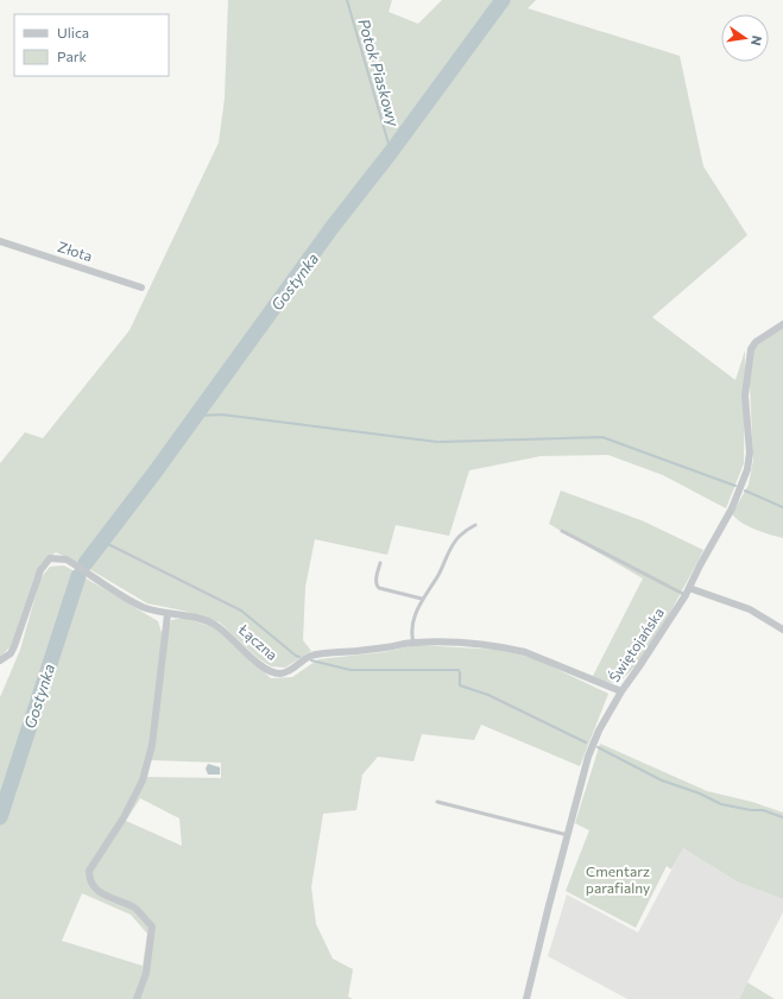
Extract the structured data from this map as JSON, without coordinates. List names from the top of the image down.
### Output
{
  "streets": {
    "street": ["Złota", "Łączna", "Świętojańska"]
  },
  "crossings": [
    ["Łączna", "Świętojańska"]
  ],
  "water": ["Potok Piaskowy", "Gostynka"],
  "parks": ["Cmentarz parafialny"],
  "legend": ["Ulica", "Park"],
  "north": "right"
}
